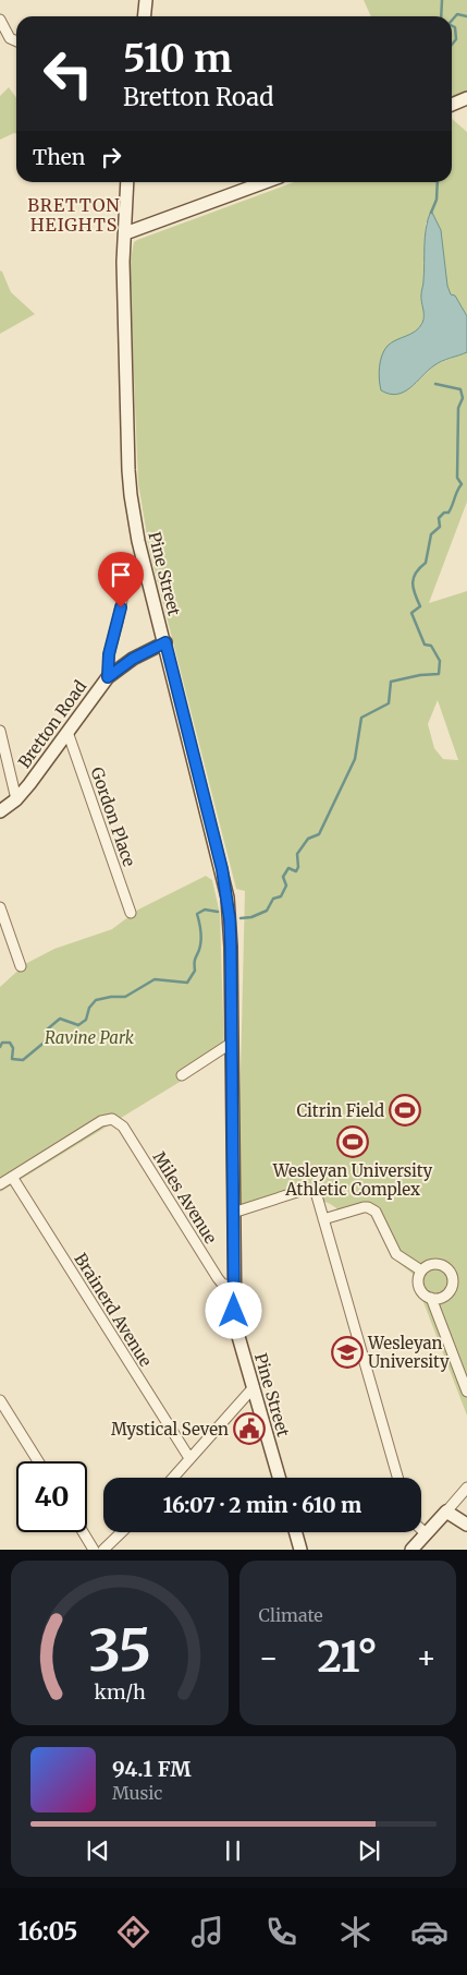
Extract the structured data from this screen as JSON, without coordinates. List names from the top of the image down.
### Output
{
  "streets": {
    "street": [
      "Pine Street",
      "Bretton Road",
      "Gordon Place",
      "Miles Avenue",
      "Brainerd Avenue"
    ]
  },
  "crossings": [
    ["Pine Street", "Bretton Road"],
    ["Pine Street", "Miles Avenue"],
    ["Bretton Road", "Gordon Place"],
    ["Miles Avenue", "Brainerd Avenue"]
  ],
  "districts": ["BRETTON HEIGHTS"],
  "parks": ["Ravine Park"],
  "places": {
    "sports": ["Citrin Field", "Wesleyan University Athletic Complex"],
    "school or university": ["Wesleyan University"],
    "public building": ["Mystical Seven"]
  },
  "page": {
    "turn": ["510 m", "Bretton Road"],
    "then": "Then",
    "limit": "40",
    "trip": "16:07 · 2 min · 610 m",
    "tile": "Climate",
    "heat": ["−", "21°", "+"],
    "song": ["94.1 FM", "Music"],
    "tabs": "16:05",
    "gauge": ["35", "km/h"]
  }
}
